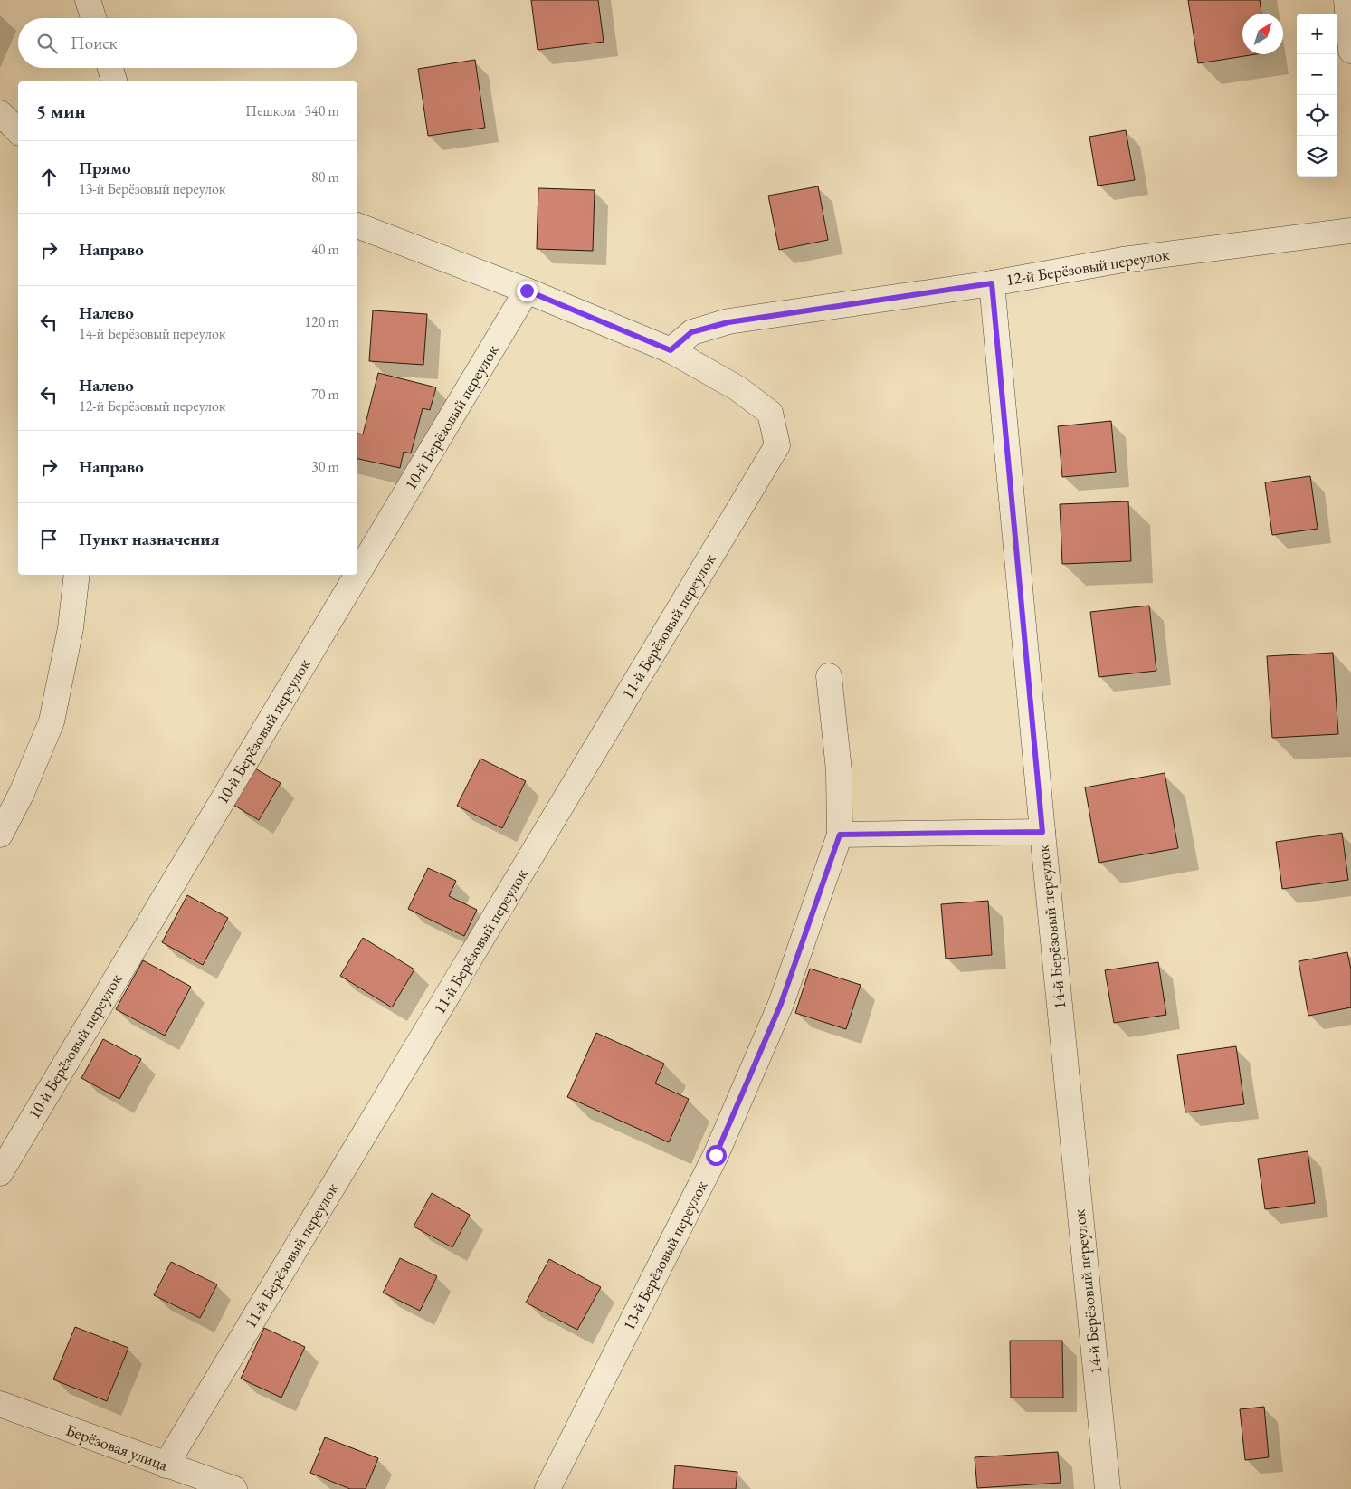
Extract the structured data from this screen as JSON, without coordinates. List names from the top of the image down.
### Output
{
  "streets": {
    "street": [
      "12-й Берёзовый переулок",
      "10-й Берёзовый переулок",
      "11-й Берёзовый переулок",
      "14-й Берёзовый переулок",
      "13-й Берёзовый переулок",
      "Берёзовая улица"
    ]
  },
  "crossings": [
    ["12-й Берёзовый переулок", "11-й Берёзовый переулок"],
    ["12-й Берёзовый переулок", "14-й Берёзовый переулок"],
    ["11-й Берёзовый переулок", "Берёзовая улица"]
  ],
  "north": "top right",
  "page": {
    "map_buttons": ["+", "−"],
    "search": "Поиск",
    "heading": ["5 мин", "Пешком · 340 m"],
    "list": [
      ["Прямо", "13-й Берёзовый переулок", "80 m"],
      ["Направо", "40 m"],
      ["Налево", "14-й Берёзовый переулок", "120 m"],
      ["Налево", "12-й Берёзовый переулок", "70 m"],
      ["Направо", "30 m"],
      "Пункт назначения"
    ]
  }
}
